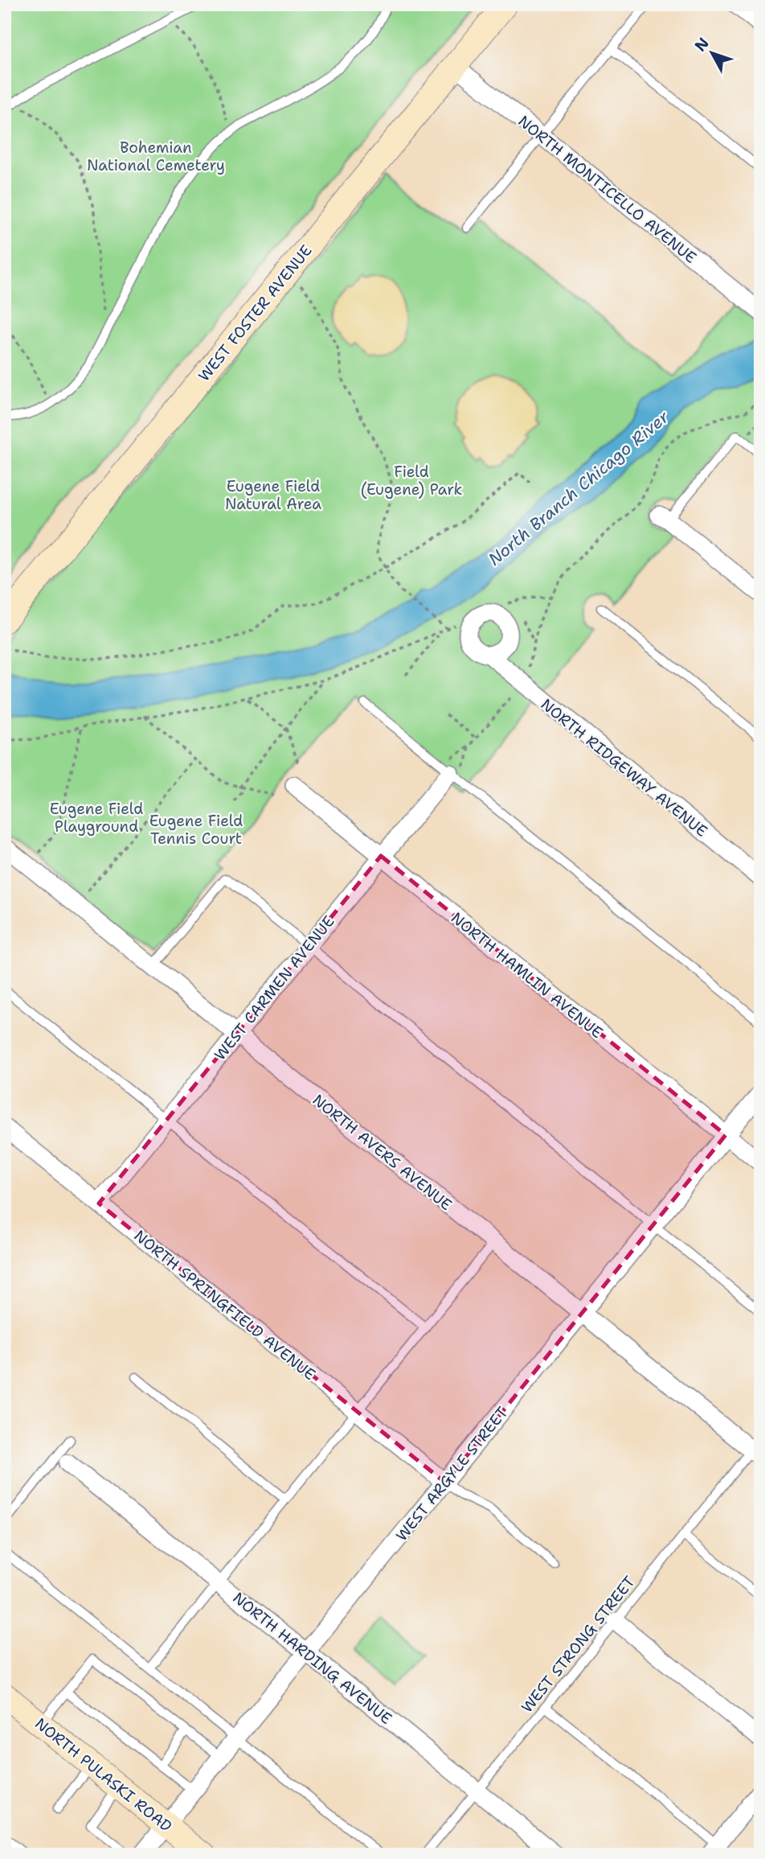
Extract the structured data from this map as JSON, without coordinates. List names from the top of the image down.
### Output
{
  "streets": {
    "main road": ["WEST FOSTER AVENUE", "NORTH PULASKI ROAD"],
    "street": [
      "NORTH MONTICELLO AVENUE",
      "NORTH RIDGEWAY AVENUE",
      "NORTH HAMLIN AVENUE",
      "WEST CARMEN AVENUE",
      "NORTH AVERS AVENUE",
      "NORTH SPRINGFIELD AVENUE",
      "WEST ARGYLE STREET",
      "NORTH HARDING AVENUE"
    ],
    "lane": ["WEST STRONG STREET"]
  },
  "crossings": [
    ["NORTH MONTICELLO AVENUE", "WEST FOSTER AVENUE"],
    ["NORTH HAMLIN AVENUE", "WEST CARMEN AVENUE"],
    ["NORTH HAMLIN AVENUE", "WEST ARGYLE STREET"],
    ["WEST CARMEN AVENUE", "NORTH AVERS AVENUE"],
    ["WEST CARMEN AVENUE", "NORTH SPRINGFIELD AVENUE"],
    ["NORTH AVERS AVENUE", "WEST ARGYLE STREET"],
    ["NORTH AVERS AVENUE", "WEST STRONG STREET"],
    ["NORTH SPRINGFIELD AVENUE", "WEST ARGYLE STREET"],
    ["WEST ARGYLE STREET", "NORTH HARDING AVENUE"],
    ["WEST ARGYLE STREET", "NORTH PULASKI ROAD"],
    ["WEST STRONG STREET", "NORTH HARDING AVENUE"]
  ],
  "water": ["North Branch Chicago River"],
  "parks": [
    "Bohemian National Cemetery",
    "Field (Eugene) Park",
    "Eugene Field Natural Area",
    "Eugene Field Playground",
    "Eugene Field Tennis Court"
  ],
  "north": "top left"
}
